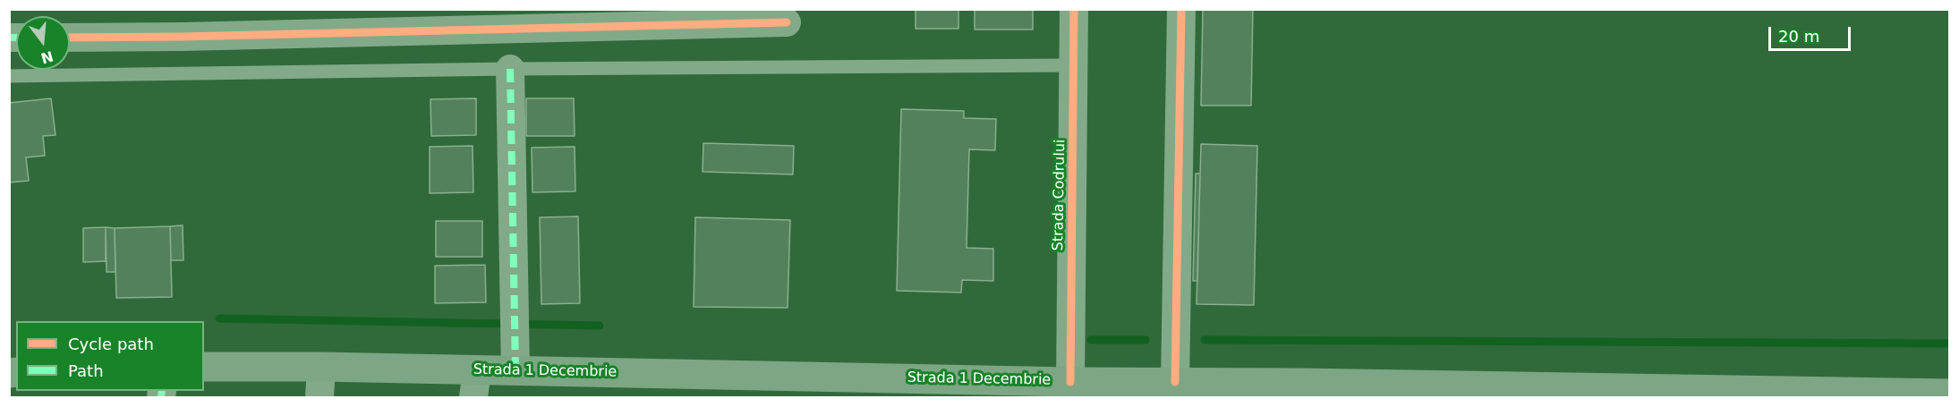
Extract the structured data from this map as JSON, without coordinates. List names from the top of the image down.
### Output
{
  "streets": {
    "main road": ["Strada 1 Decembrie"],
    "street": ["Strada Codrului"]
  },
  "crossings": [
    ["Strada Codrului", "Strada 1 Decembrie"]
  ],
  "legend": ["Cycle path", "Path"],
  "scale_bar": "20 m",
  "north": "bottom"
}
